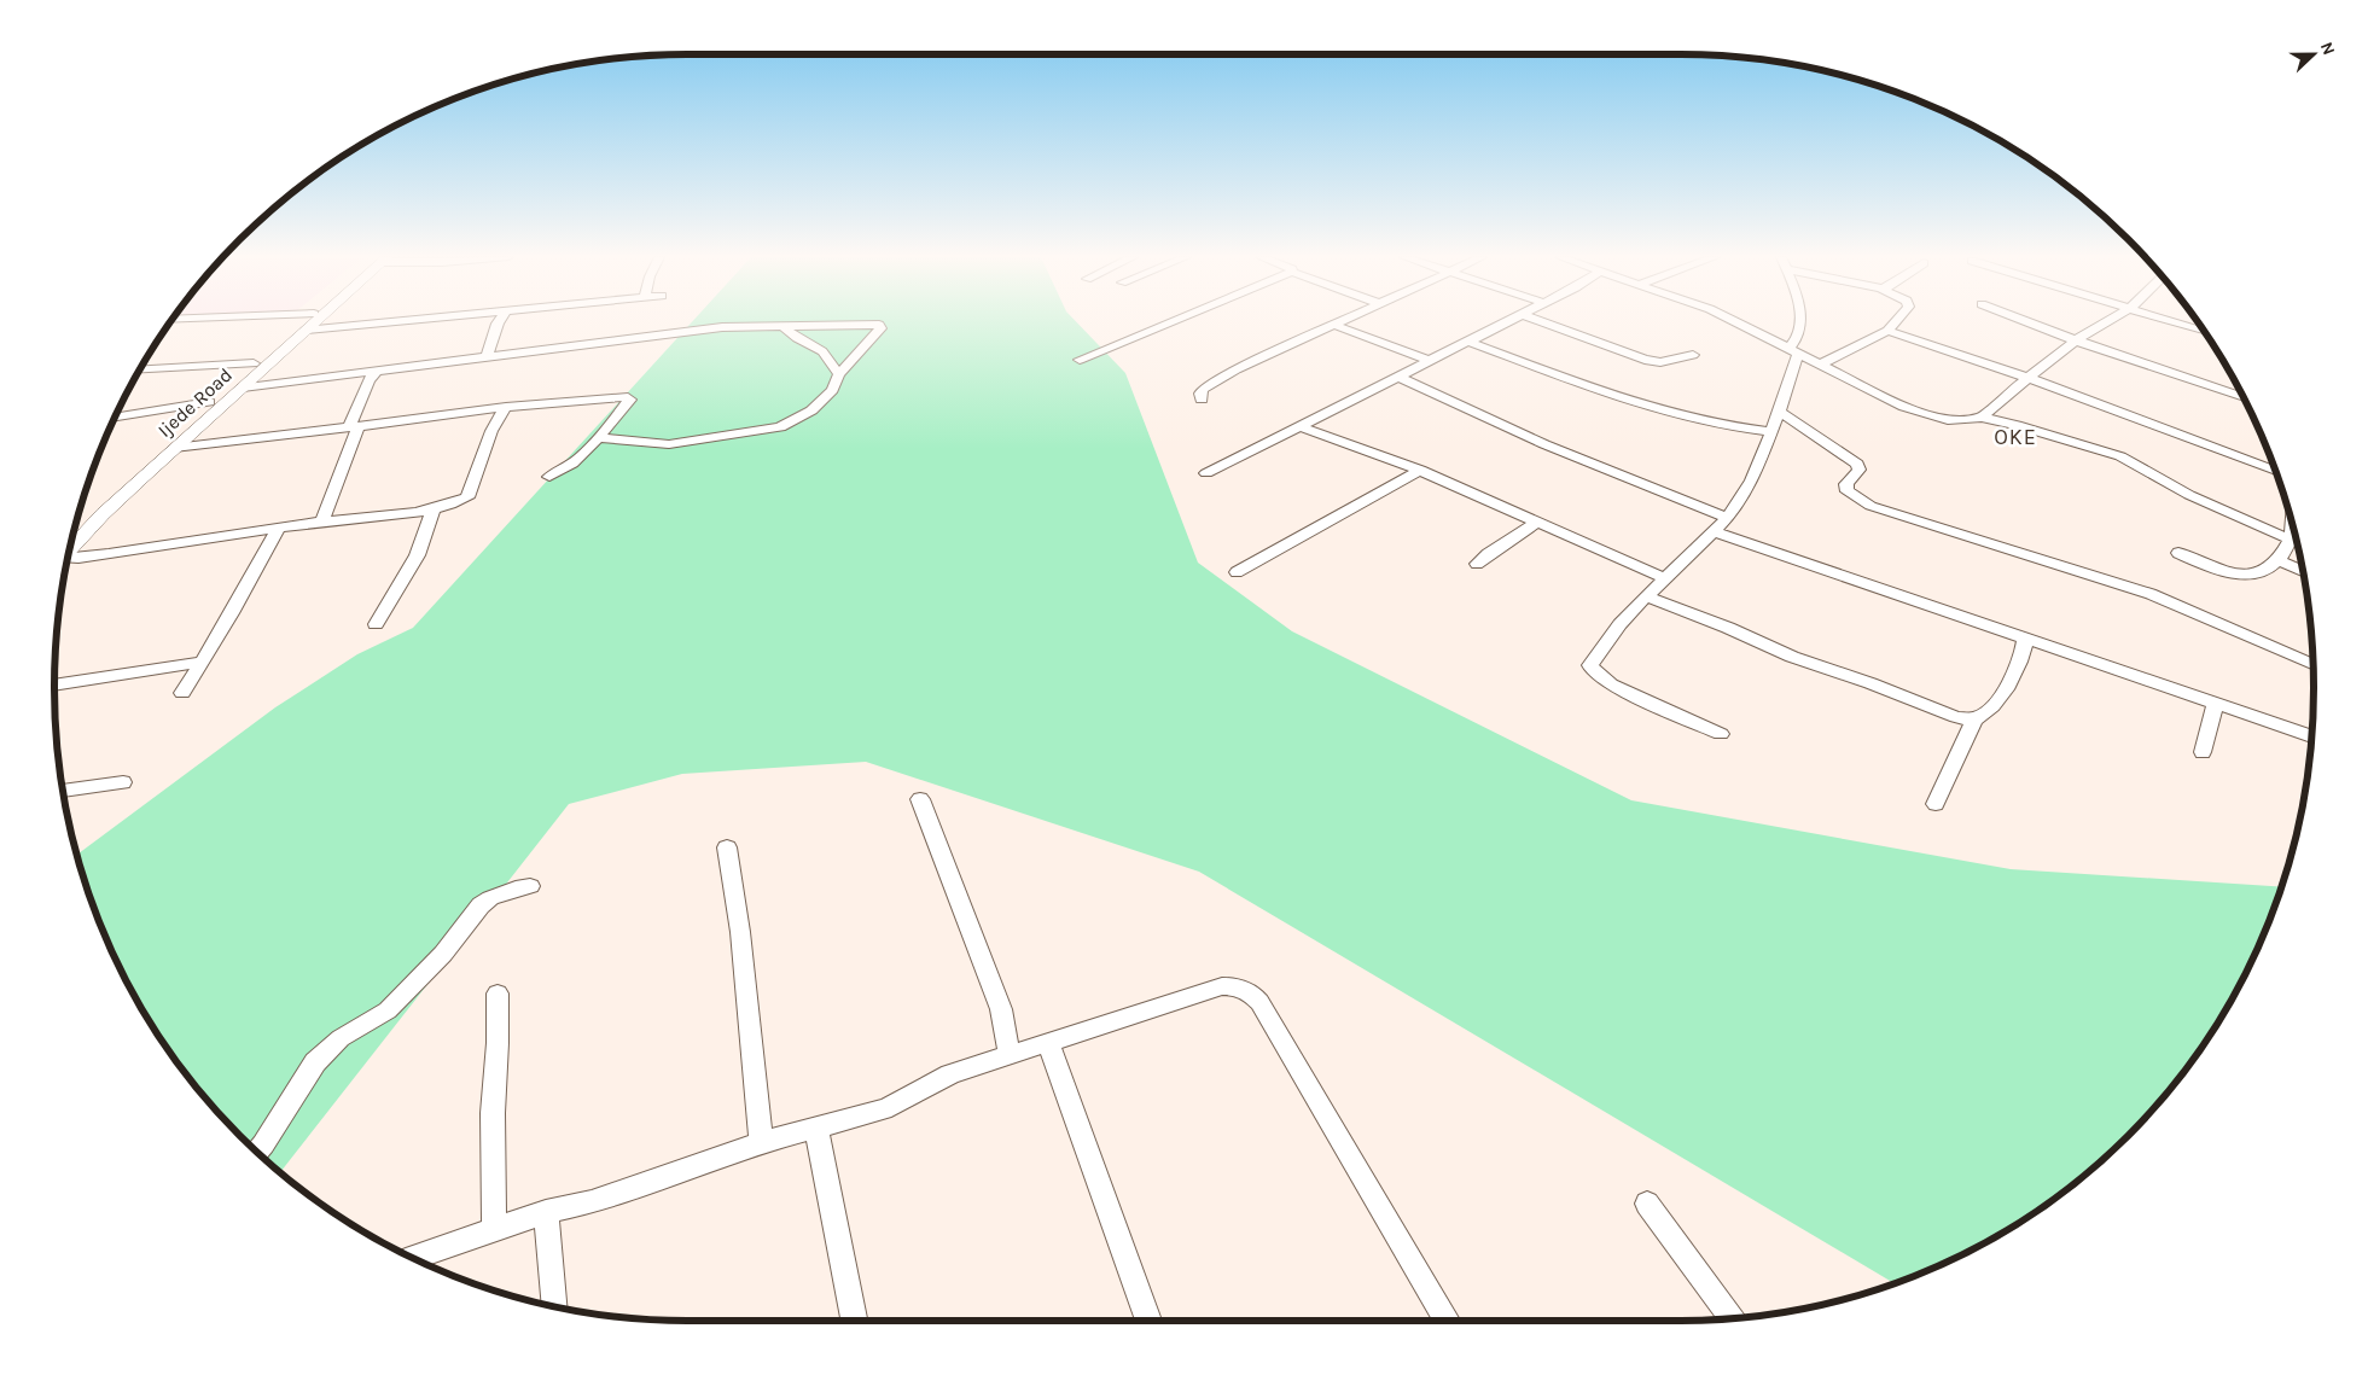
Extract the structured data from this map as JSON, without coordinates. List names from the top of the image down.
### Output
{
  "streets": {
    "main road": ["Ijede Road"]
  },
  "districts": ["OKE"],
  "north": "right"
}
